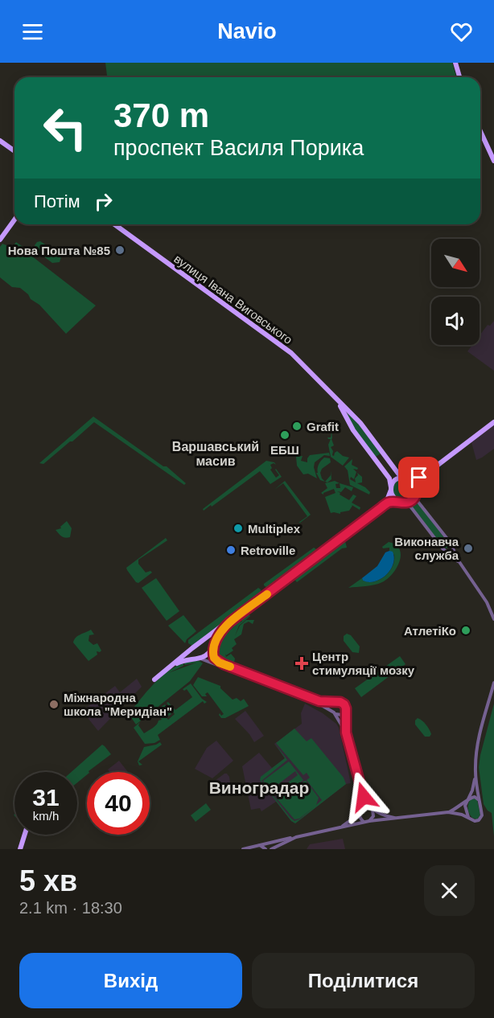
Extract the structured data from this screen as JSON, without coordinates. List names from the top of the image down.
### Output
{
  "streets": {
    "main road": ["вулиця Івана Виговського"]
  },
  "districts": ["Варшавський масив", "Виноградар"],
  "places": {
    "other": [
      "Нова Пошта №85",
      "Grafit",
      "ЕБШ",
      "Multiplex",
      "Виконавча служба",
      "Retroville",
      "АтлетіКо",
      "Міжнародна школа \"Меридіан\""
    ],
    "health": ["Центр стимуляції мозку"]
  },
  "north": "bottom right",
  "page": {
    "header": "Navio",
    "turn": ["370 m", "проспект Василя Порика"],
    "then": "Потім",
    "speed": "31 km/h",
    "limit": "40",
    "heading": ["5 хв", "2.1 km · 18:30"],
    "buttons": ["Вихід", "Поділитися"]
  }
}
